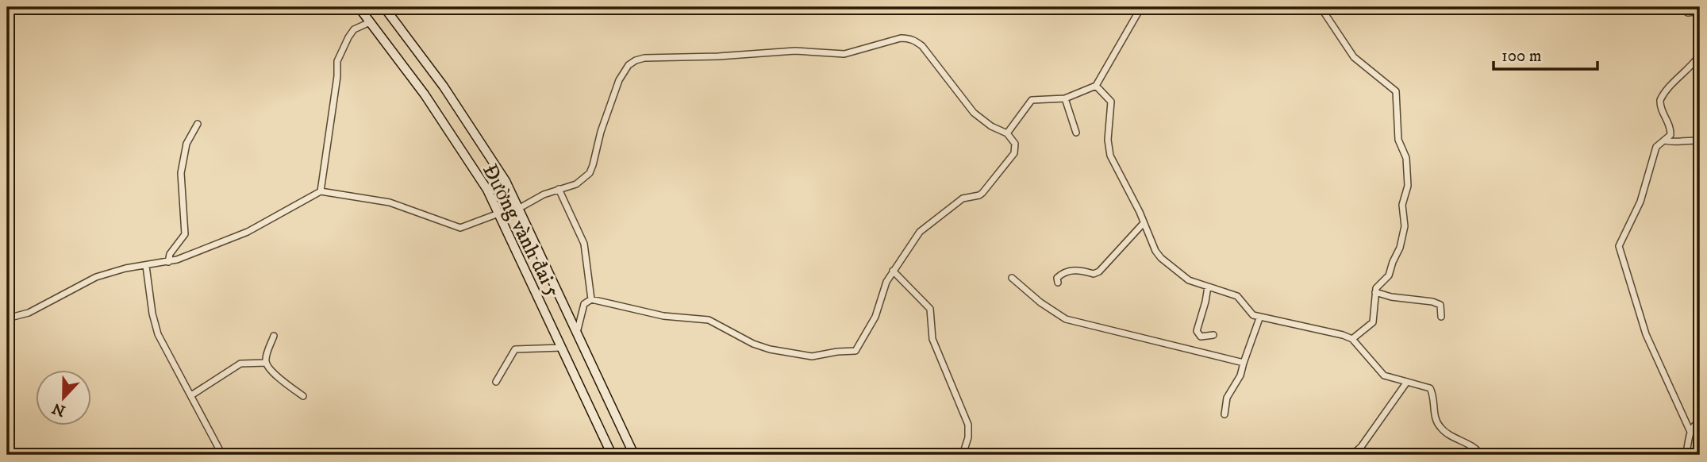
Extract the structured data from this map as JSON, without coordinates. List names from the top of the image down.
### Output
{
  "streets": {
    "main road": ["Đường vành đai 5"]
  },
  "scale_bar": "100 m",
  "north": "bottom"
}
